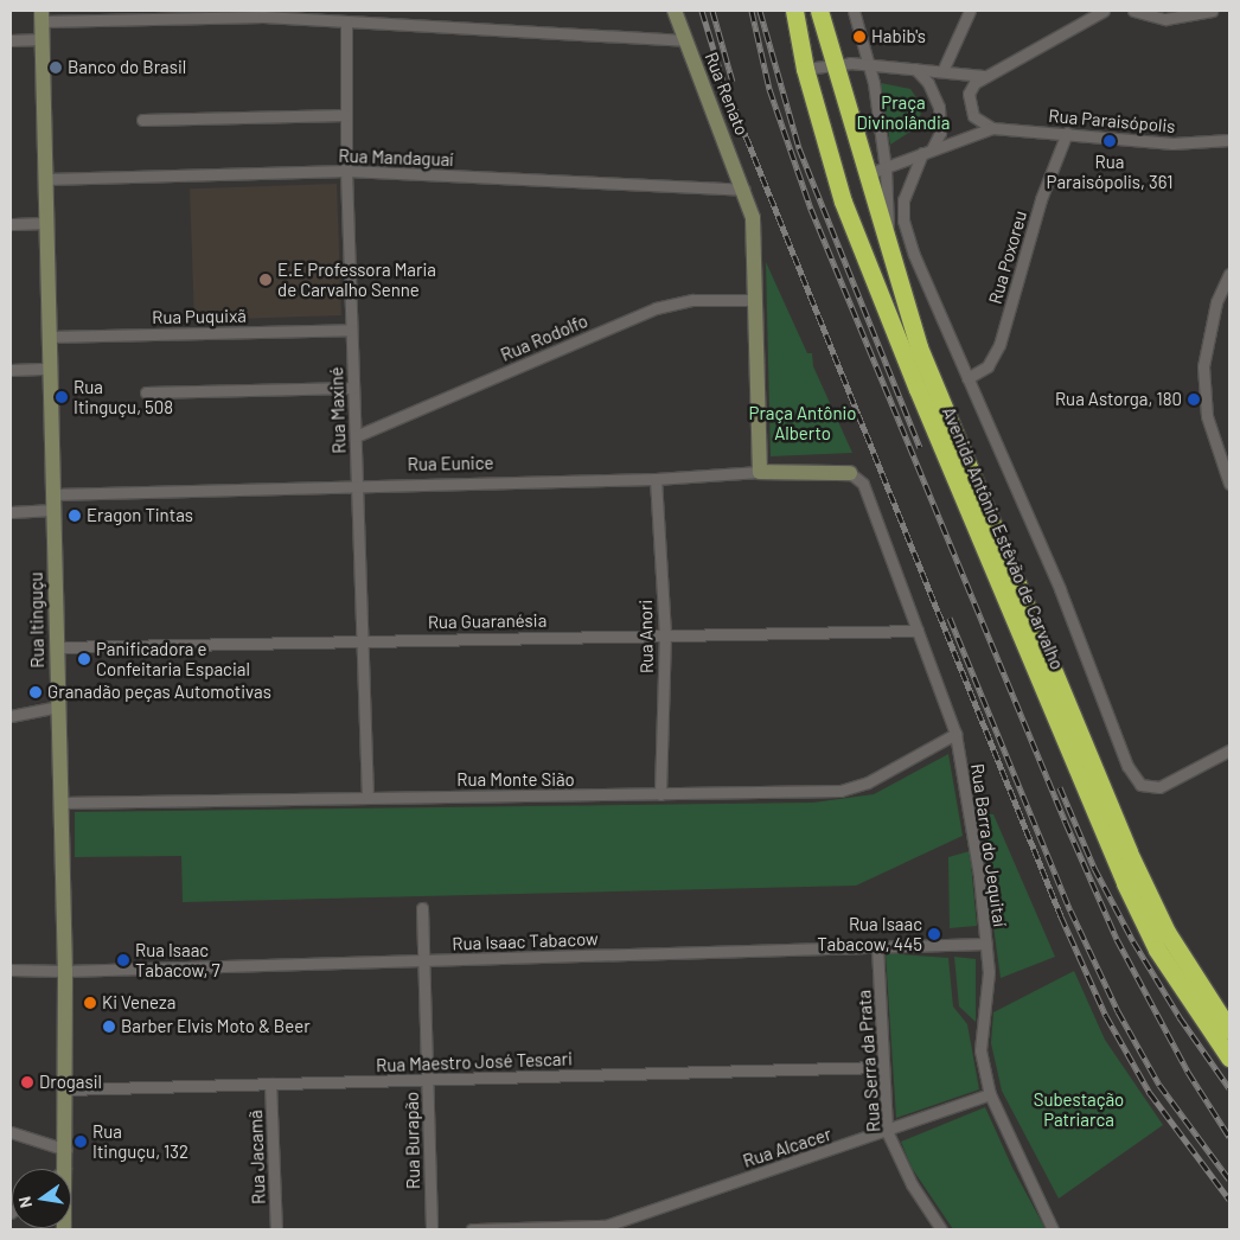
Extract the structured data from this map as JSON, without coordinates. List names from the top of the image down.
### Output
{
  "streets": {
    "highway": ["Avenida Antônio Estêvão de Carvalho"],
    "main road": ["Rua Renato", "Rua Eunice", "Rua Itinguçu"],
    "street": [
      "Rua Paraisópolis",
      "Rua Mandaguaí",
      "Rua Poxoreu",
      "Rua Puquixã",
      "Rua Rodolfo",
      "Rua Maxiné",
      "Rua Guaranésia",
      "Rua Anori",
      "Rua Monte Sião",
      "Rua Barra do Jequitaí",
      "Rua Isaac Tabacow",
      "Rua Serra da Prata",
      "Rua Maestro José Tescari",
      "Rua Burapão",
      "Rua Alcacer",
      "Rua Jacamã"
    ]
  },
  "crossings": [
    ["Rua Renato", "Rua Mandaguaí"],
    ["Rua Paraisópolis", "Rua Poxoreu"],
    ["Rua Mandaguaí", "Rua Maxiné"],
    ["Rua Mandaguaí", "Rua Itinguçu"],
    ["Rua Poxoreu", "Avenida Antônio Estêvão de Carvalho"],
    ["Rua Puquixã", "Rua Maxiné"],
    ["Rua Puquixã", "Rua Itinguçu"],
    ["Rua Rodolfo", "Rua Maxiné"],
    ["Rua Maxiné", "Rua Eunice"],
    ["Rua Maxiné", "Rua Guaranésia"],
    ["Rua Maxiné", "Rua Monte Sião"],
    ["Rua Eunice", "Rua Itinguçu"],
    ["Rua Eunice", "Rua Anori"],
    ["Rua Eunice", "Rua Barra do Jequitaí"],
    ["Rua Itinguçu", "Rua Guaranésia"],
    ["Rua Itinguçu", "Rua Monte Sião"],
    ["Rua Itinguçu", "Rua Isaac Tabacow"],
    ["Rua Itinguçu", "Rua Maestro José Tescari"],
    ["Rua Guaranésia", "Rua Anori"],
    ["Rua Guaranésia", "Rua Barra do Jequitaí"],
    ["Rua Anori", "Rua Monte Sião"],
    ["Rua Monte Sião", "Rua Barra do Jequitaí"],
    ["Rua Barra do Jequitaí", "Rua Isaac Tabacow"],
    ["Rua Barra do Jequitaí", "Rua Alcacer"],
    ["Rua Isaac Tabacow", "Rua Serra da Prata"],
    ["Rua Isaac Tabacow", "Rua Burapão"],
    ["Rua Serra da Prata", "Rua Maestro José Tescari"],
    ["Rua Serra da Prata", "Rua Alcacer"],
    ["Rua Maestro José Tescari", "Rua Burapão"],
    ["Rua Maestro José Tescari", "Rua Jacamã"]
  ],
  "parks": ["Praça Divinolândia", "Praça Antônio Alberto", "Subestação Patriarca"],
  "places": [
    "Habib's",
    "Banco do Brasil",
    "Rua Paraisópolis, 361",
    "E.E Professora Maria de Carvalho Senne",
    "Rua Itinguçu, 508",
    "Rua Astorga, 180",
    "Eragon Tintas",
    "Panificadora e Confeitaria Espacial",
    "Granadão peças Automotivas",
    "Rua Isaac Tabacow, 445",
    "Rua Isaac Tabacow, 7",
    "Ki Veneza",
    "Barber Elvis Moto & Beer",
    "Drogasil",
    "Rua Itinguçu, 132"
  ],
  "north": "left"
}
